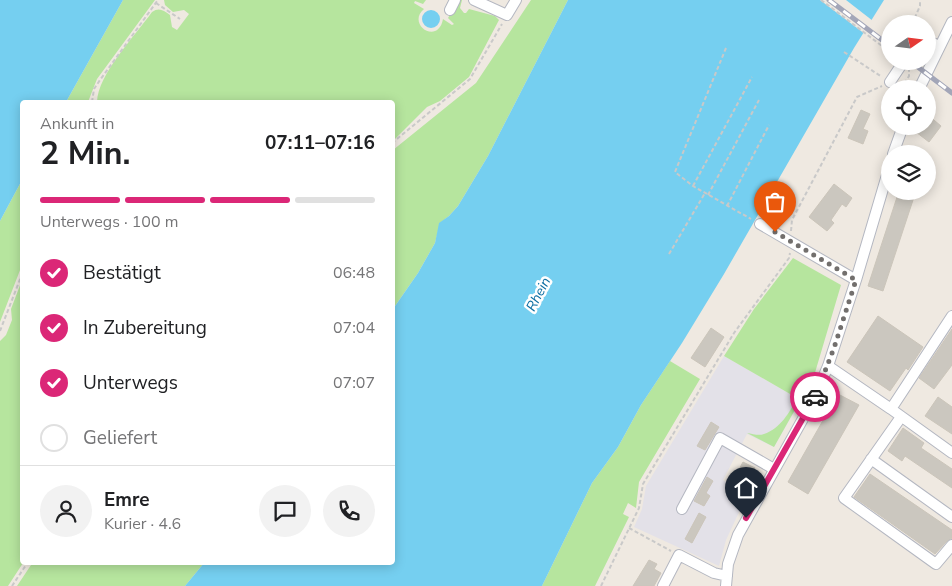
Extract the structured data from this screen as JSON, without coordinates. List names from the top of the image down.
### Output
{
  "water": ["Rhein"],
  "north": "right",
  "page": {
    "heading": ["2 Min.", "Ankunft in", "07:11–07:16"],
    "panel": ["Emre", "Kurier · 4.6"],
    "bar": "Unterwegs · 100 m",
    "list": [
      ["Bestätigt", "06:48"],
      ["In Zubereitung", "07:04"],
      ["Unterwegs", "07:07"],
      "Geliefert"
    ]
  }
}
